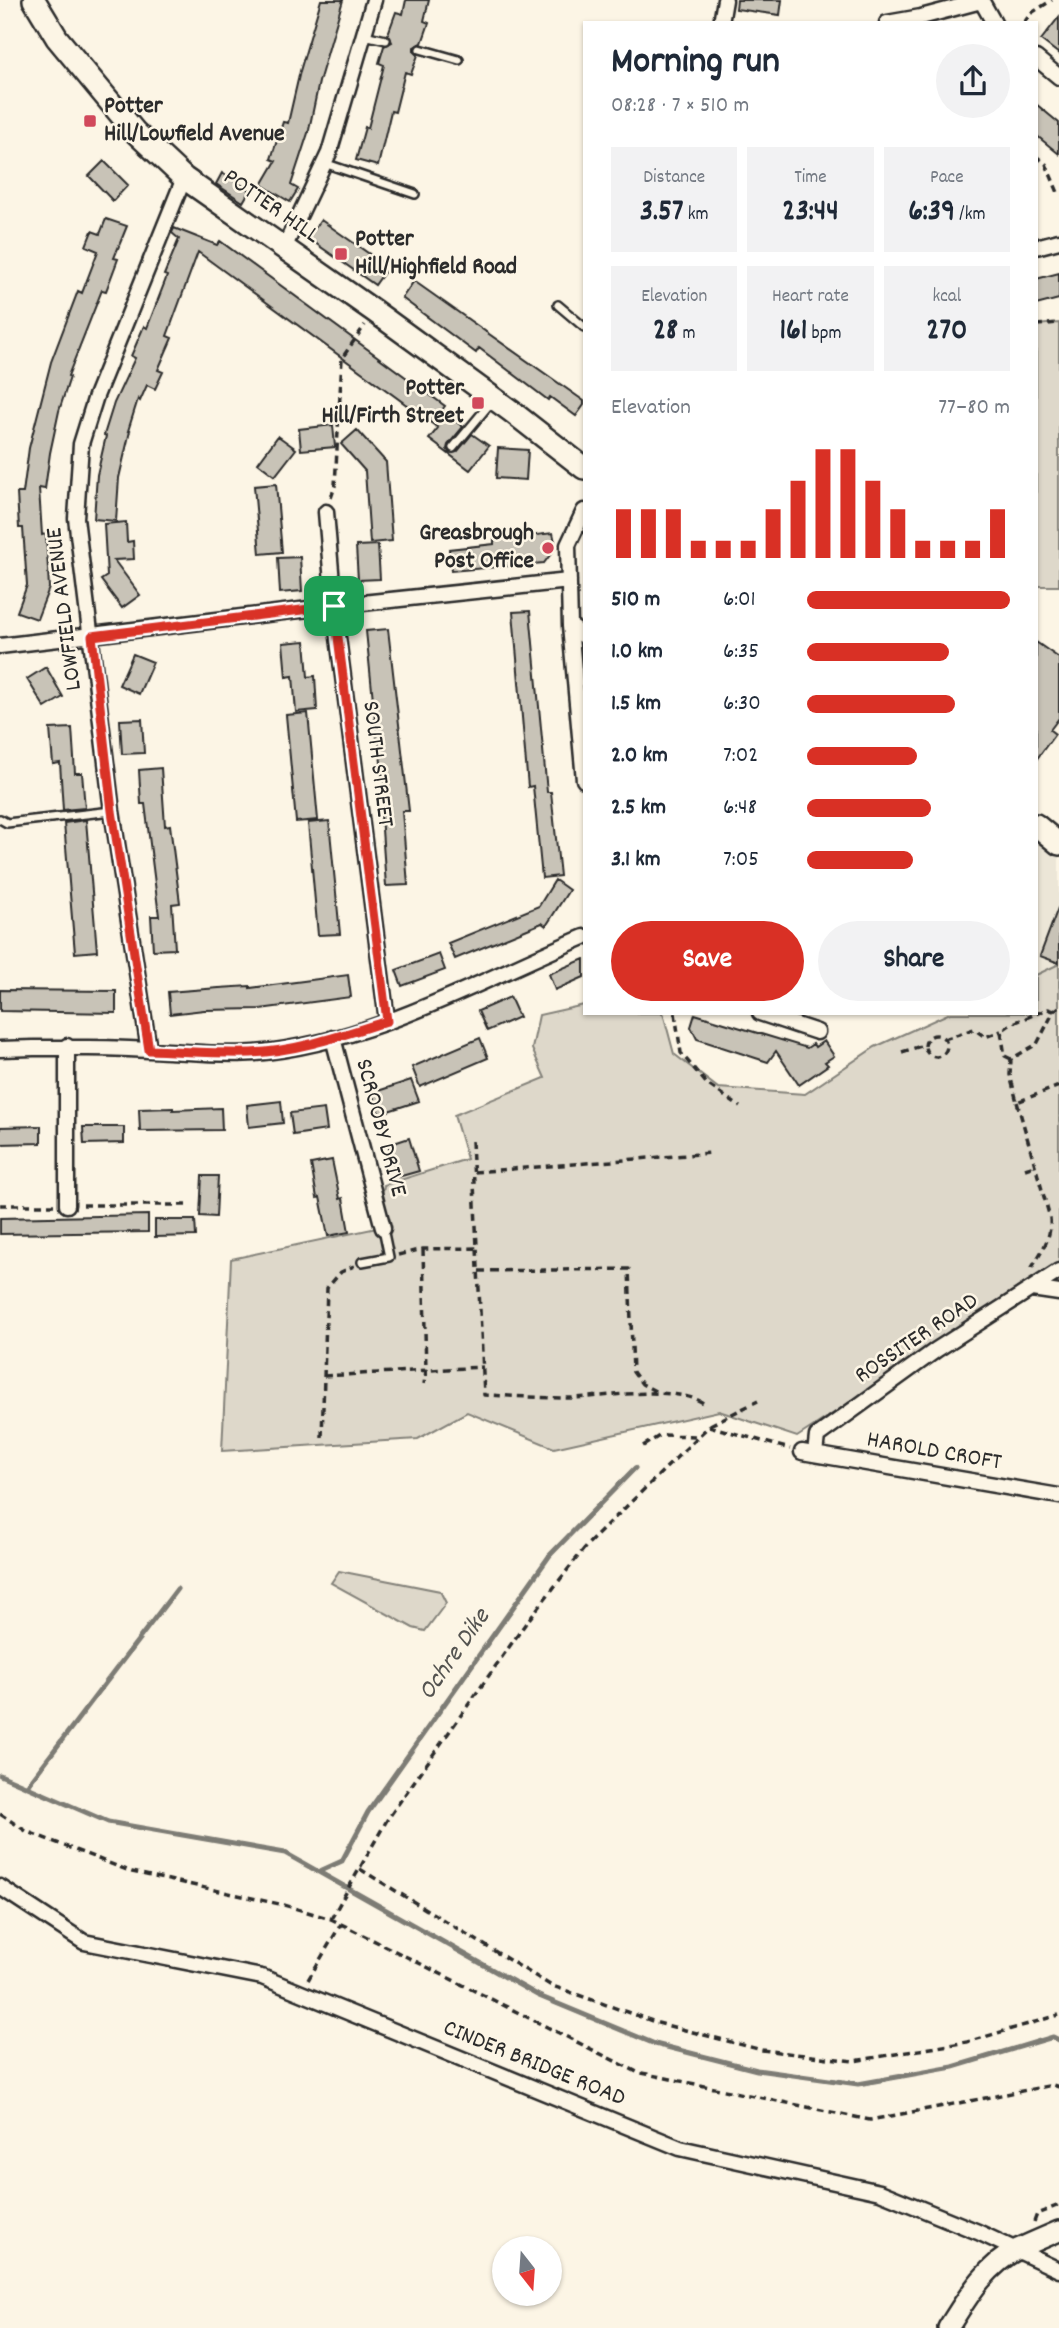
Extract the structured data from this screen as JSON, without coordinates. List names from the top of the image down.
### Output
{
  "streets": {
    "main road": ["POTTER HILL"],
    "street": [
      "LOWFIELD AVENUE",
      "SOUTH STREET",
      "SCROOBY DRIVE",
      "ROSSITER ROAD",
      "HAROLD CROFT",
      "CINDER BRIDGE ROAD"
    ]
  },
  "crossings": [
    ["POTTER HILL", "LOWFIELD AVENUE"],
    ["ROSSITER ROAD", "HAROLD CROFT"]
  ],
  "water": ["Ochre Dike"],
  "places": {
    "transit": ["Potter Hill/Lowfield Avenue", "Potter Hill/Highfield Road", "Potter Hill/Firth Street"],
    "other": ["Greasbrough Post Office"]
  },
  "north": "bottom",
  "page": {
    "heading": ["Morning run", "08:28 · 7 × 510 m"],
    "stats": [
      ["Distance", "3.57 km"],
      ["Time", "23:44"],
      ["Pace", "6:39 /km"],
      ["Elevation", "28 m"],
      ["Heart rate", "161 bpm"],
      ["kcal", "270"]
    ],
    "chart": ["Elevation", "77–80 m"],
    "list": [
      {
        "name": "510 m",
        "note": "6:01"
      },
      {
        "name": "1.0 km",
        "note": "6:35"
      },
      {
        "name": "1.5 km",
        "note": "6:30"
      },
      {
        "name": "2.0 km",
        "note": "7:02"
      },
      {
        "name": "2.5 km",
        "note": "6:48"
      },
      {
        "name": "3.1 km",
        "note": "7:05"
      }
    ],
    "buttons": ["Save", "Share"]
  }
}
